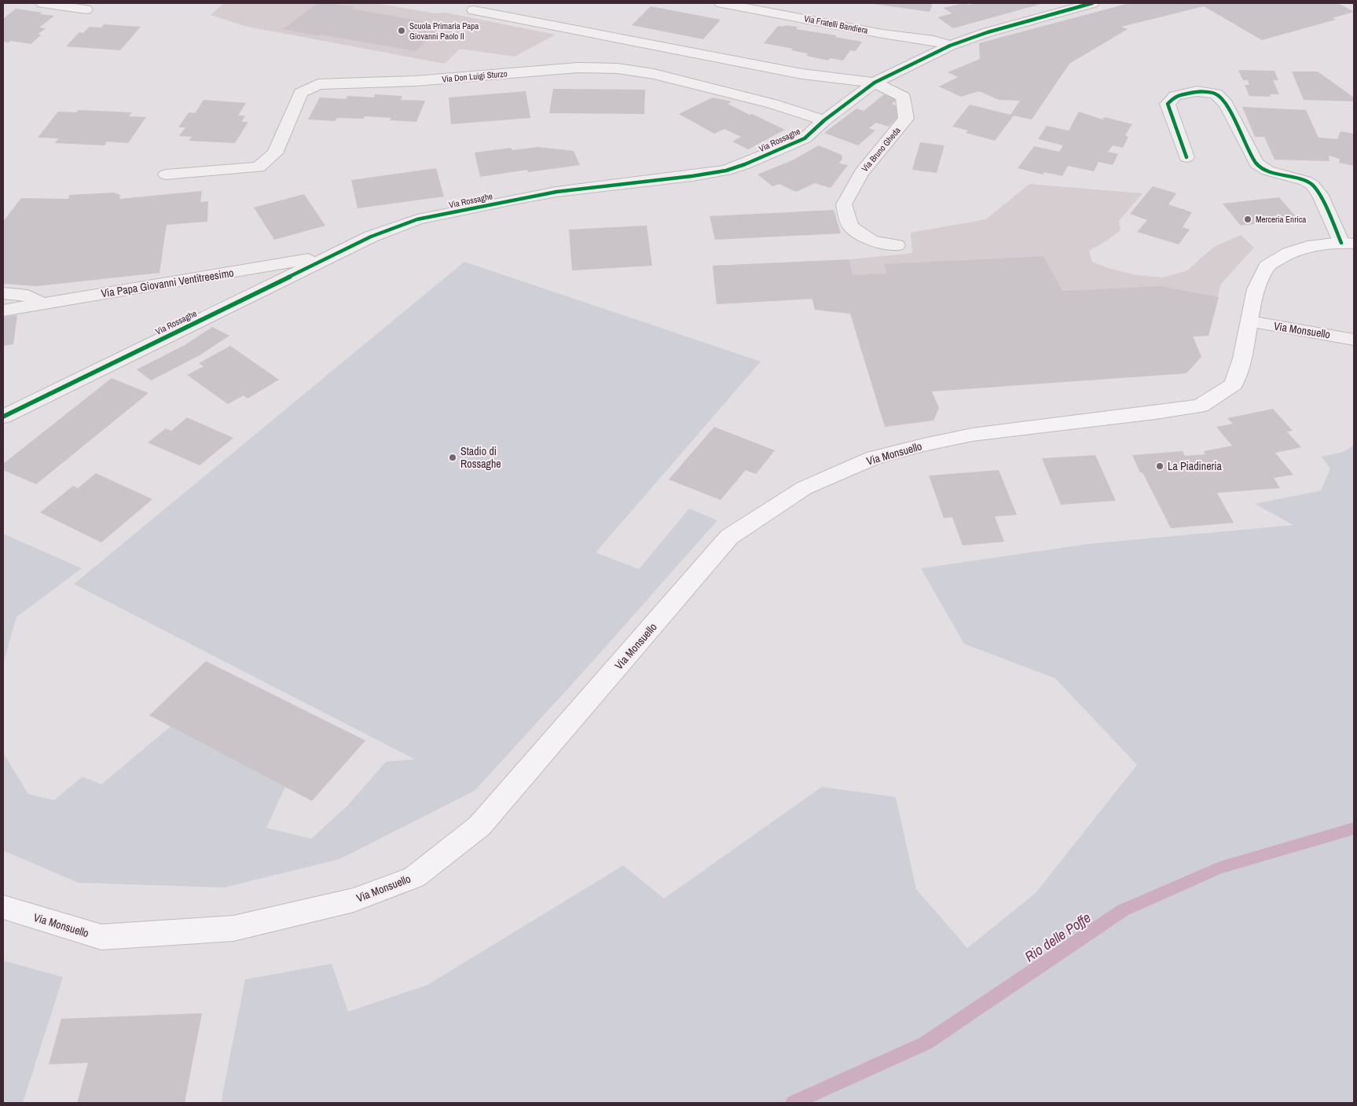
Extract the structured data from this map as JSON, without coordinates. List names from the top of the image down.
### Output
{
  "streets": {
    "main road": ["Via Monsuello"],
    "street": [
      "Via Fratelli Bandiera",
      "Via Don Luigi Sturzo",
      "Via Rossaghe",
      "Via Bruno Gheda",
      "Via Papa Giovanni Ventitreesimo"
    ]
  },
  "crossings": [
    ["Via Fratelli Bandiera", "Via Rossaghe"],
    ["Via Don Luigi Sturzo", "Via Rossaghe"],
    ["Via Rossaghe", "Via Bruno Gheda"],
    ["Via Rossaghe", "Via Papa Giovanni Ventitreesimo"]
  ],
  "water": ["Rio delle Poffe"],
  "places": [
    "Scuola Primaria Papa Giovanni Paolo II",
    "Merceria Enrica",
    "Stadio di Rossaghe",
    "La Piadineria"
  ]
}
